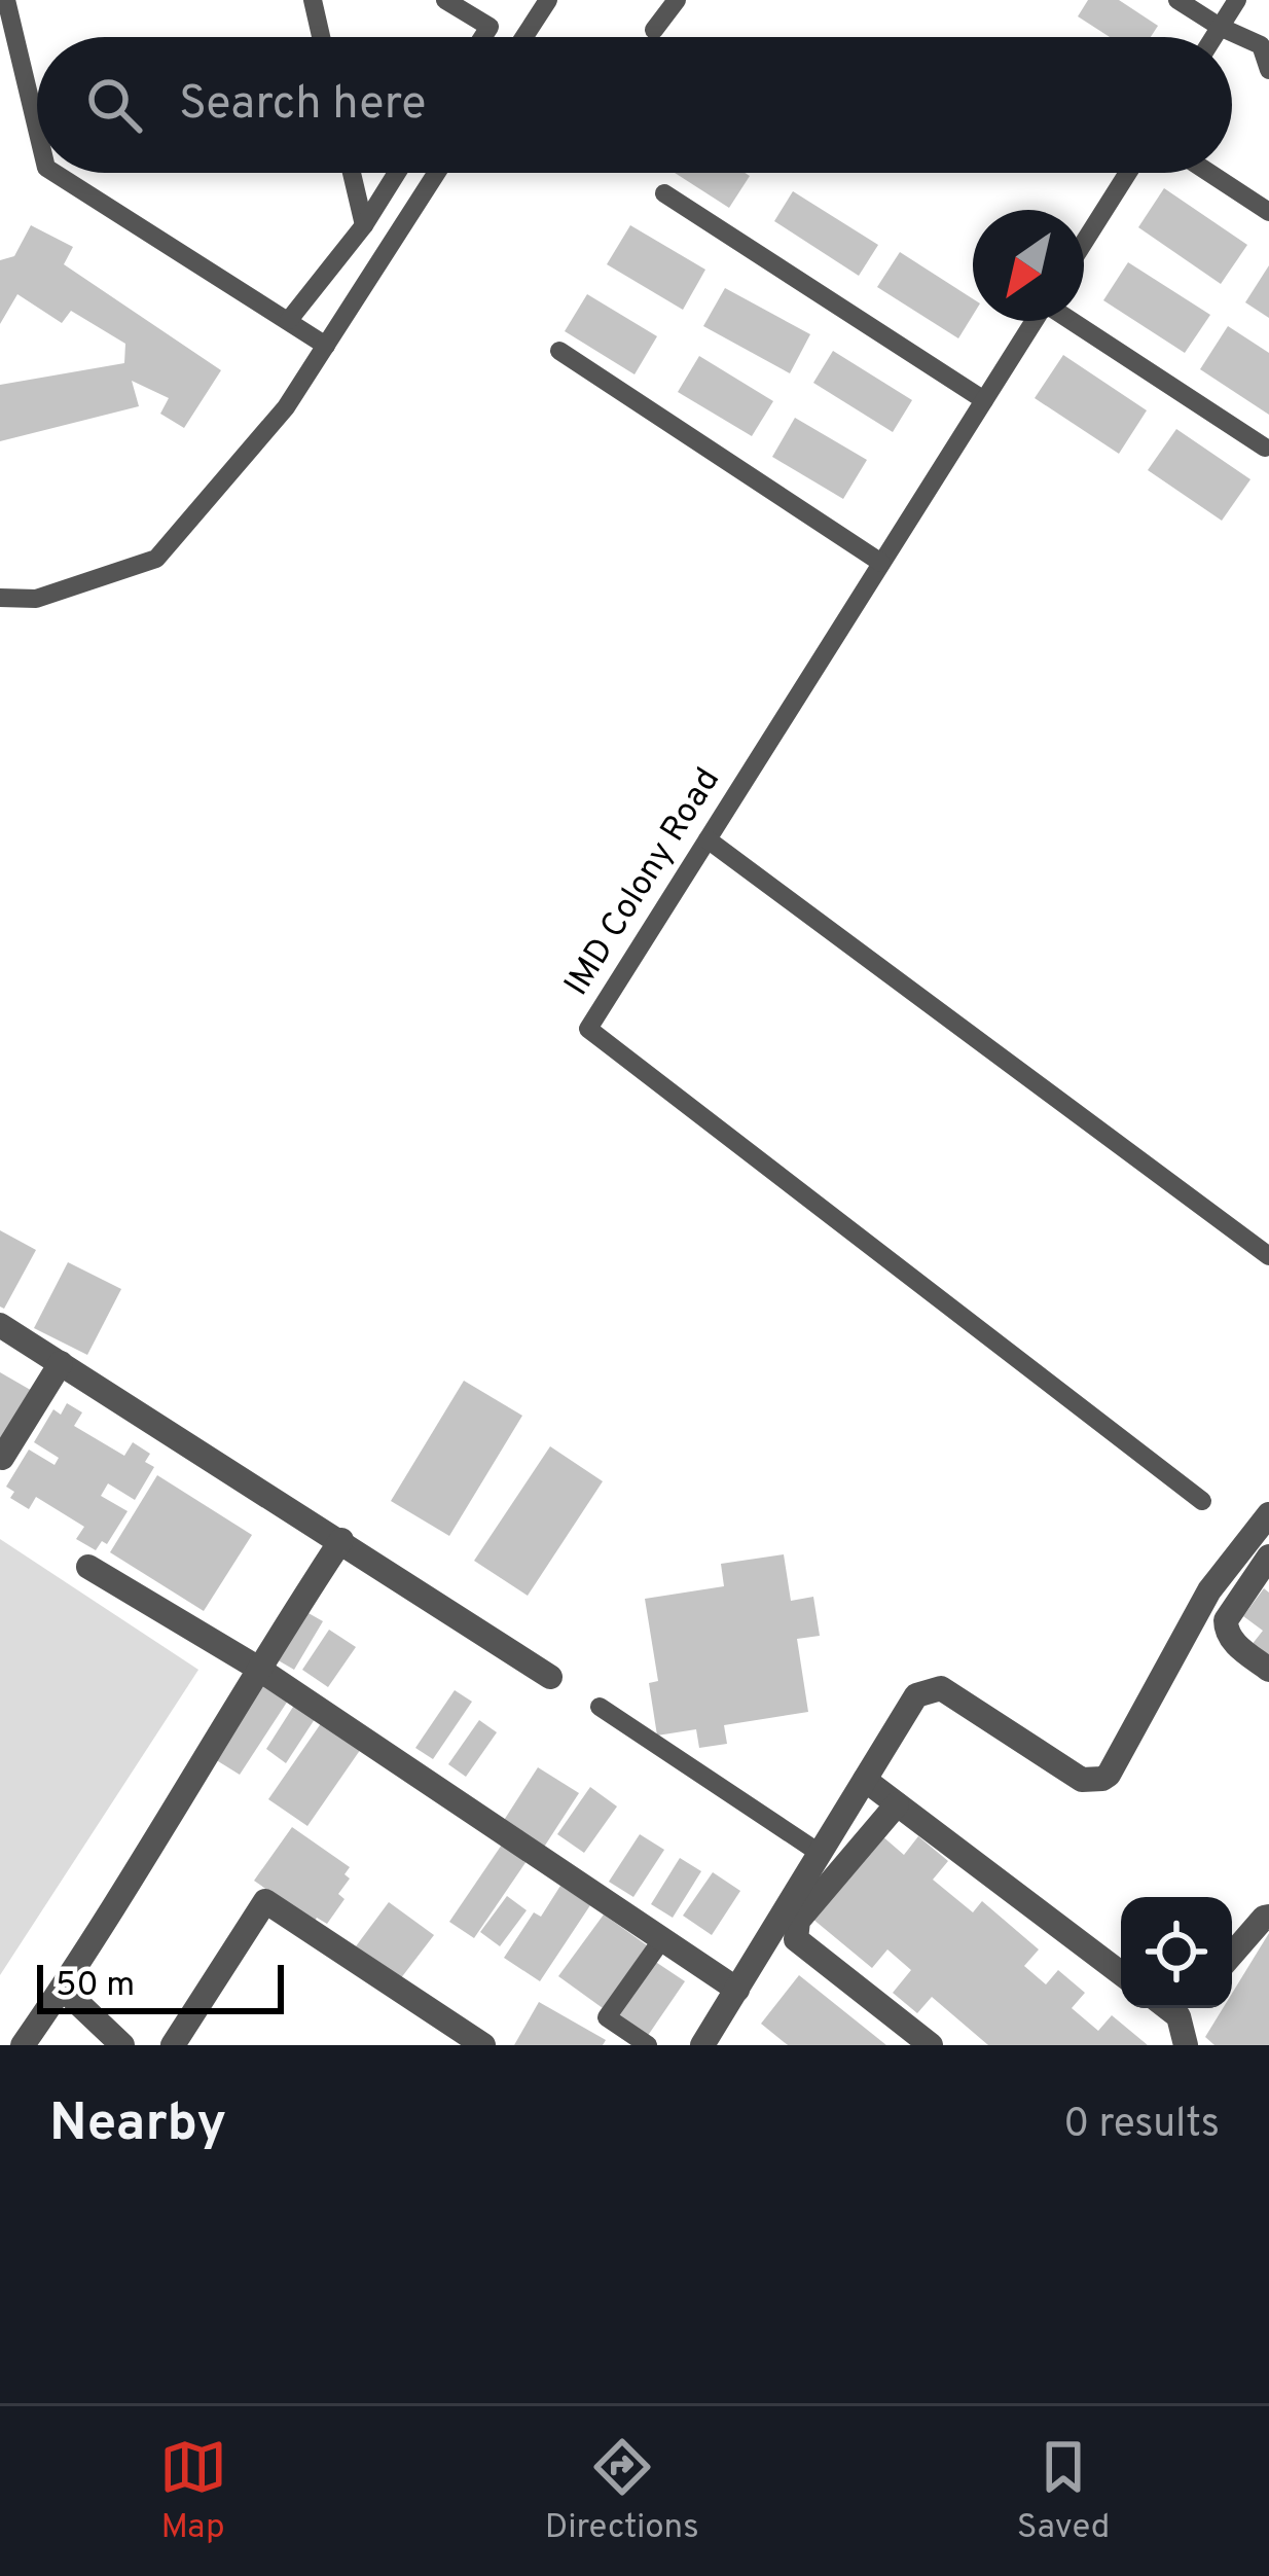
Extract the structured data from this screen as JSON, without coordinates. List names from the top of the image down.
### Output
{
  "streets": {
    "lane": ["IMD Colony Road"]
  },
  "scale_bar": "50 m",
  "north": "bottom left",
  "page": {
    "search": "Search here",
    "scale": "50 m",
    "heading": ["Nearby", "0 results"],
    "nav": ["Map", "Directions", "Saved"]
  }
}
